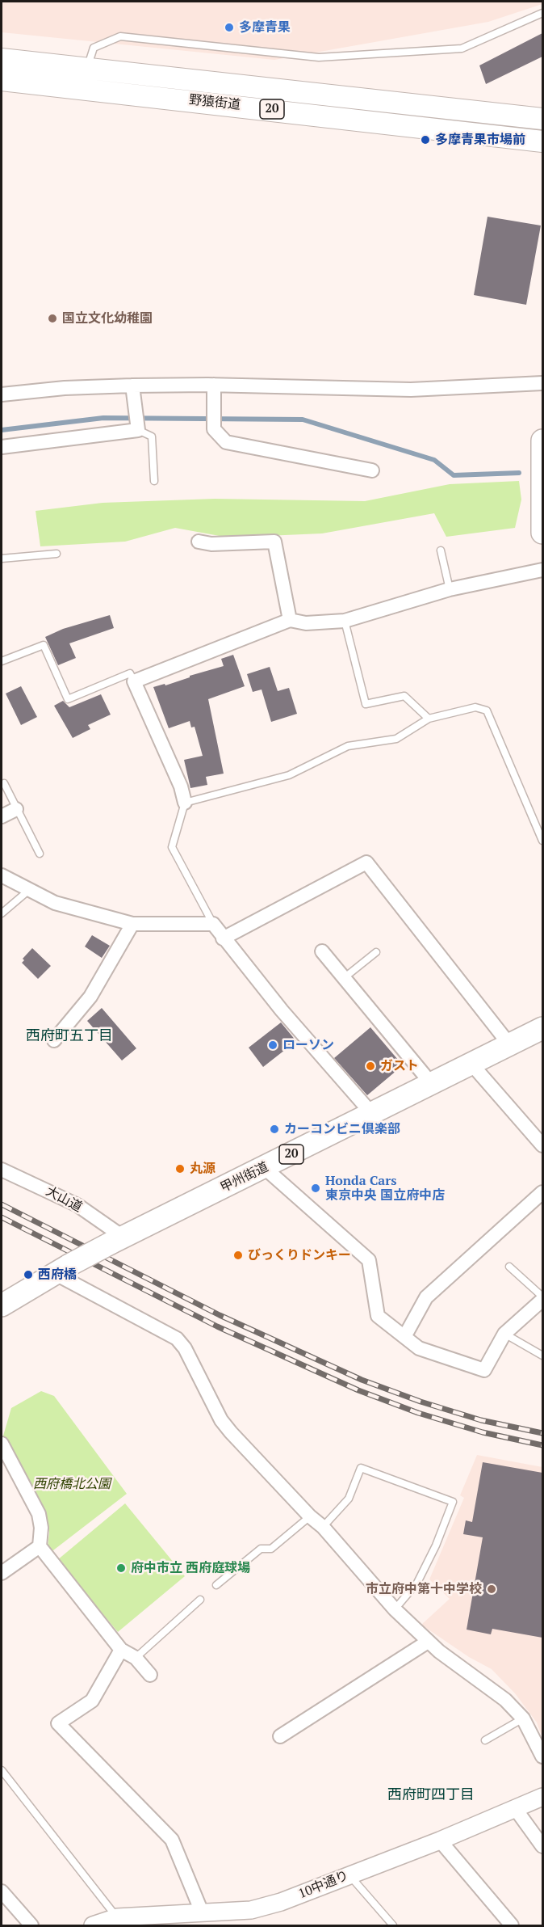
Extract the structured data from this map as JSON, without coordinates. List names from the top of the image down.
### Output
{
  "streets": {
    "highway": ["20", "甲州街道"],
    "main road": ["野猿街道"],
    "street": ["大山道", "10中通り"]
  },
  "crossings": [
    ["甲州街道", "大山道"]
  ],
  "districts": ["西府町五丁目", "西府町四丁目"],
  "parks": ["西府橋北公園"],
  "places": [
    "多摩青果",
    "多摩青果市場前",
    "国立文化幼稚園",
    "ローソン",
    "ガスト",
    "カーコンビニ倶楽部",
    "丸源",
    "Honda Cars 東京中央 国立府中店",
    "びっくりドンキー",
    "西府橋",
    "府中市立 西府庭球場",
    "市立府中第十中学校"
  ]
}
